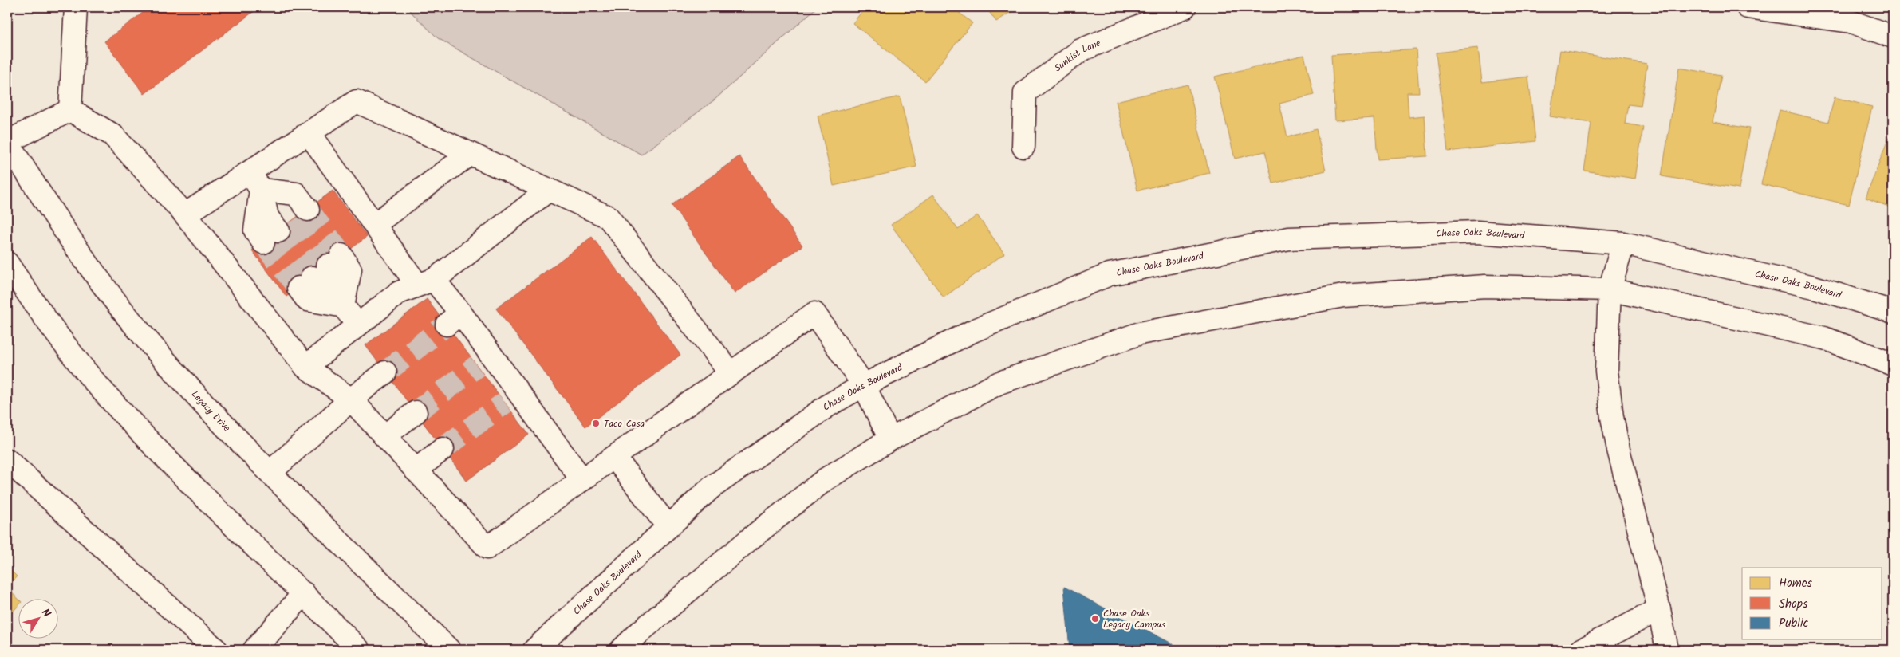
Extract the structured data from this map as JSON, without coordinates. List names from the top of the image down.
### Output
{
  "streets": {
    "street": ["Sunkist Lane", "Chase Oaks Boulevard", "Legacy Drive"]
  },
  "places": ["Taco Casa", "Chase Oaks Legacy Campus"],
  "legend": ["Homes", "Shops", "Public"],
  "north": "top right"
}
